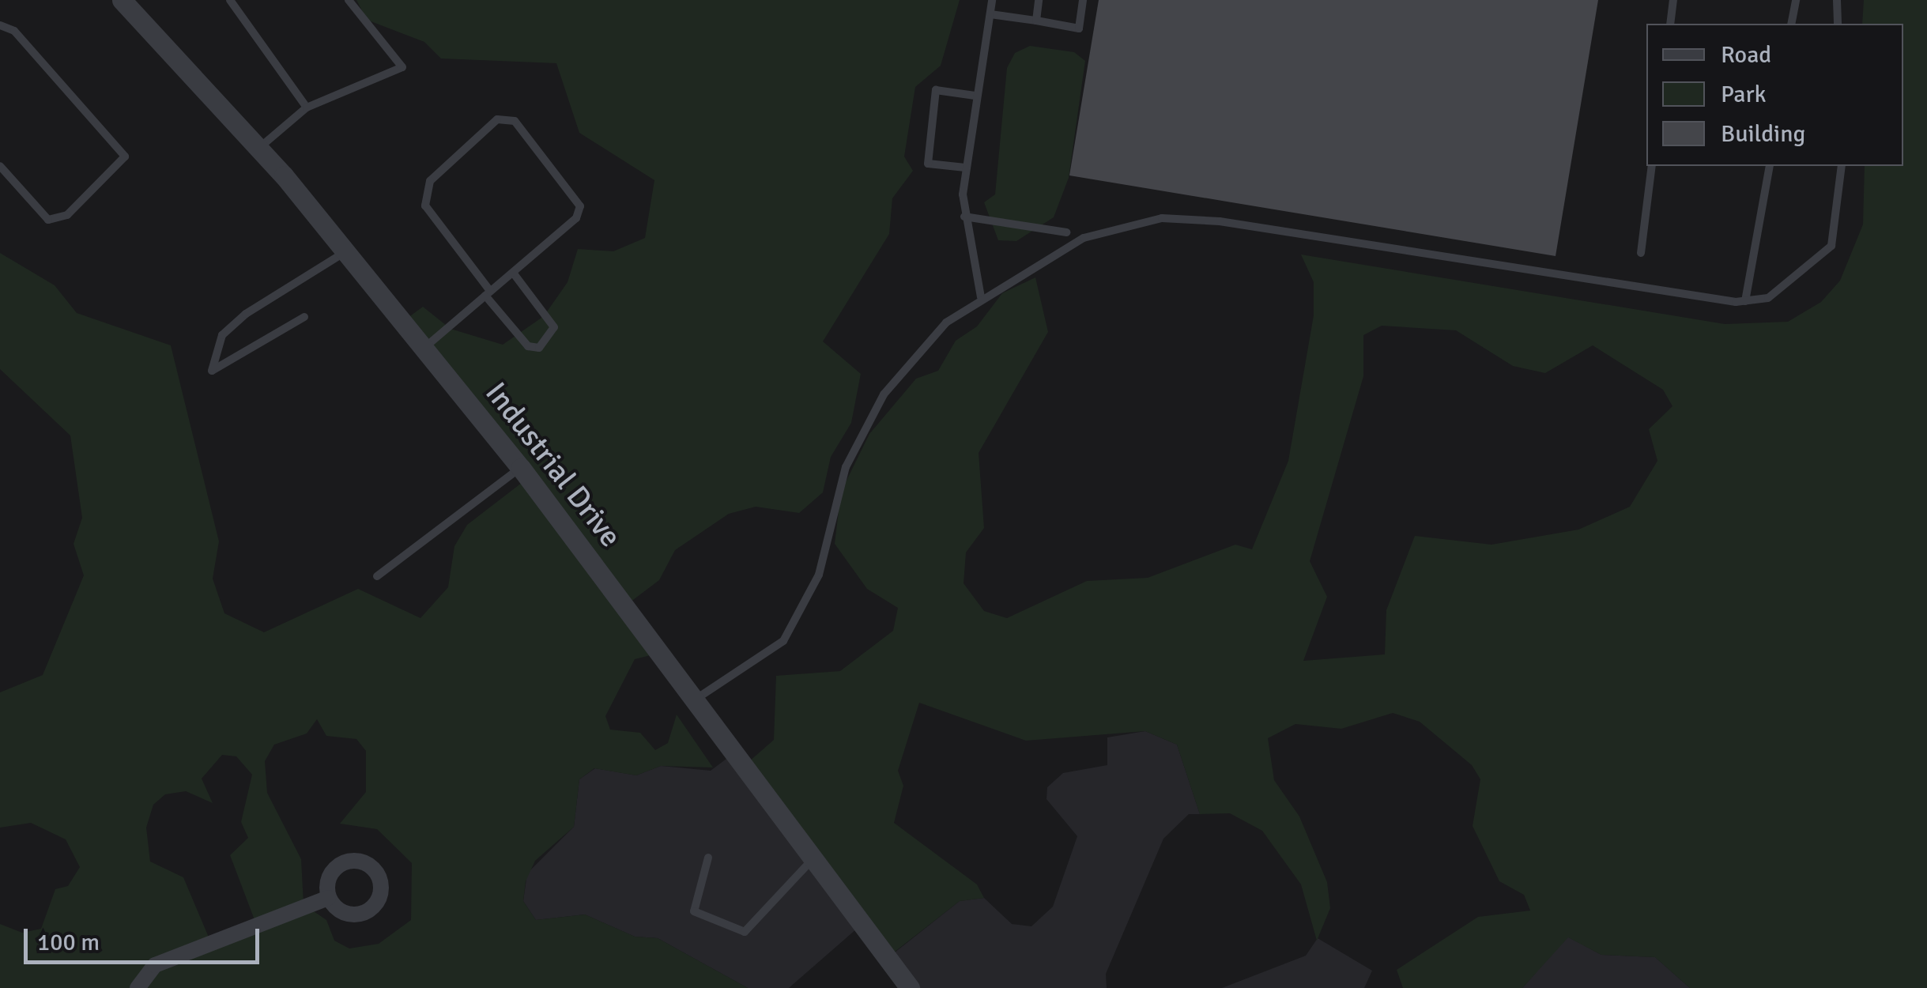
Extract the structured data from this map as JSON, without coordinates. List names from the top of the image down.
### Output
{
  "streets": {
    "street": ["Industrial Drive"]
  },
  "legend": ["Road", "Park", "Building"],
  "scale_bar": "100 m"
}
